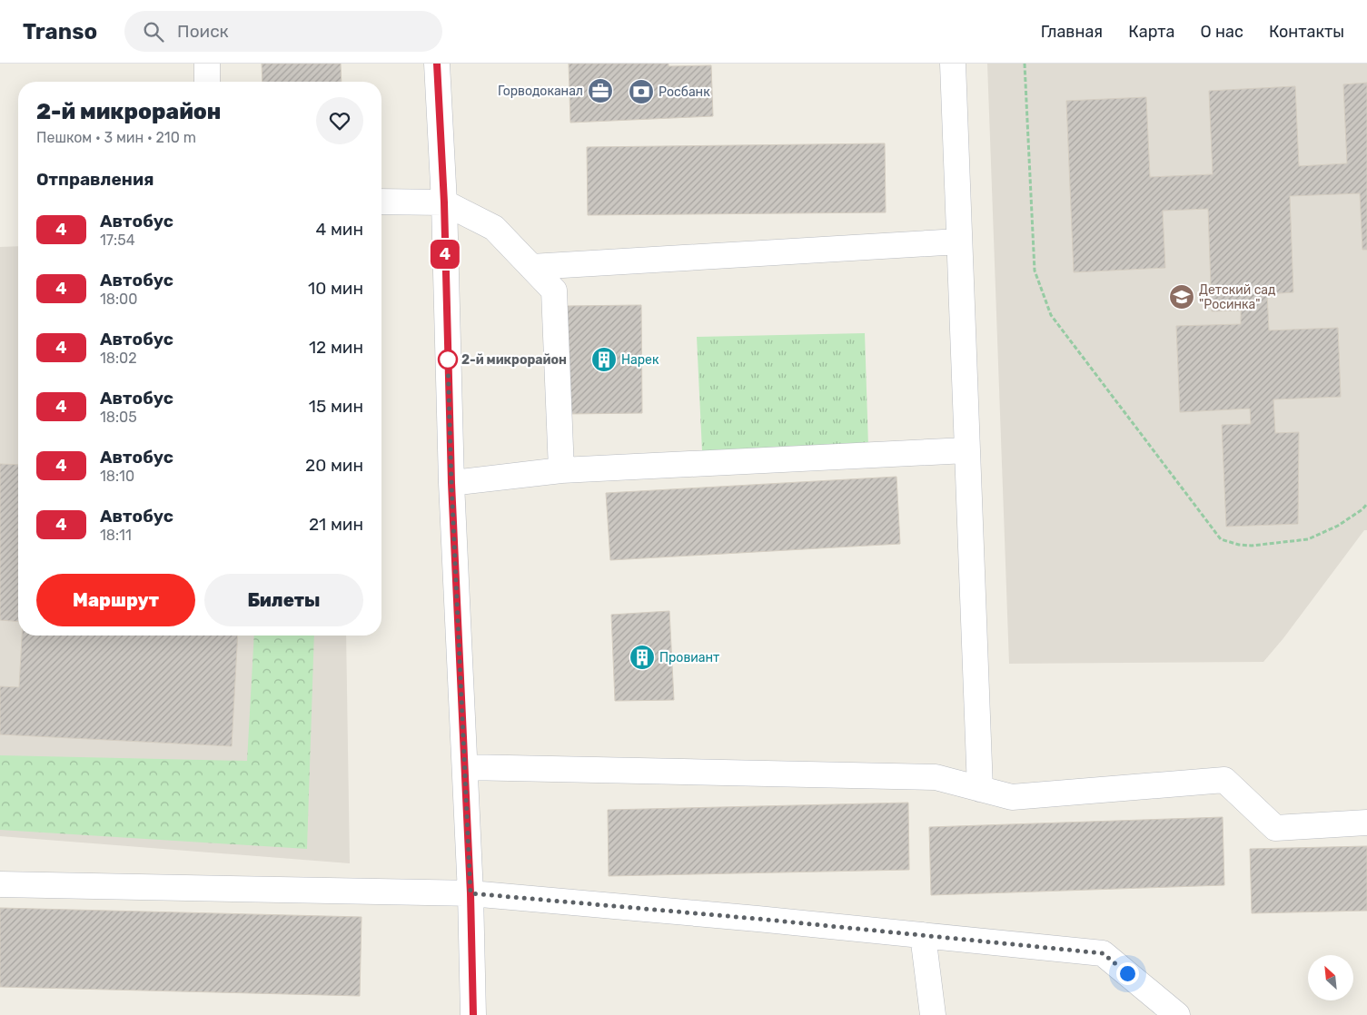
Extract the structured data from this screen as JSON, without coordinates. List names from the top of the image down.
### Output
{
  "places": {
    "office": ["Горводоканал"],
    "bank": ["Росбанк"],
    "school or university": ["Детский сад \"Росинка\""],
    "other": ["2-й микрорайон"],
    "building": ["Нарек", "Провиант"]
  },
  "lines": ["bus line 4"],
  "north": "top left",
  "page": {
    "header": "Transo",
    "search": "Поиск",
    "nav": [
      "Главная",
      "Карта",
      "О нас",
      "Контакты"
    ],
    "on_map": "4",
    "heading": [
      ["2-й микрорайон", "Пешком · 3 мин · 210 m"],
      "Отправления"
    ],
    "list": [
      {
        "mark": "4",
        "name": "Автобус",
        "note": "17:54",
        "value": "4 мин"
      },
      {
        "mark": "4",
        "name": "Автобус",
        "note": "18:00",
        "value": "10 мин"
      },
      {
        "mark": "4",
        "name": "Автобус",
        "note": "18:02",
        "value": "12 мин"
      },
      {
        "mark": "4",
        "name": "Автобус",
        "note": "18:05",
        "value": "15 мин"
      },
      {
        "mark": "4",
        "name": "Автобус",
        "note": "18:10",
        "value": "20 мин"
      },
      {
        "mark": "4",
        "name": "Автобус",
        "note": "18:11",
        "value": "21 мин"
      }
    ],
    "buttons": ["Маршрут", "Билеты"]
  }
}
